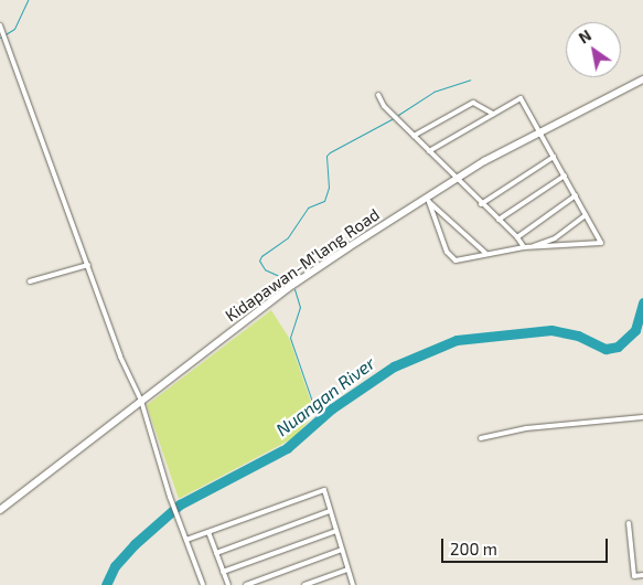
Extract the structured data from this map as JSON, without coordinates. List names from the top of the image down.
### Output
{
  "streets": {
    "main road": ["Kidapawan-M'lang Road"]
  },
  "water": ["Nuangan River"],
  "scale_bar": "200 m",
  "north": "top left"
}
